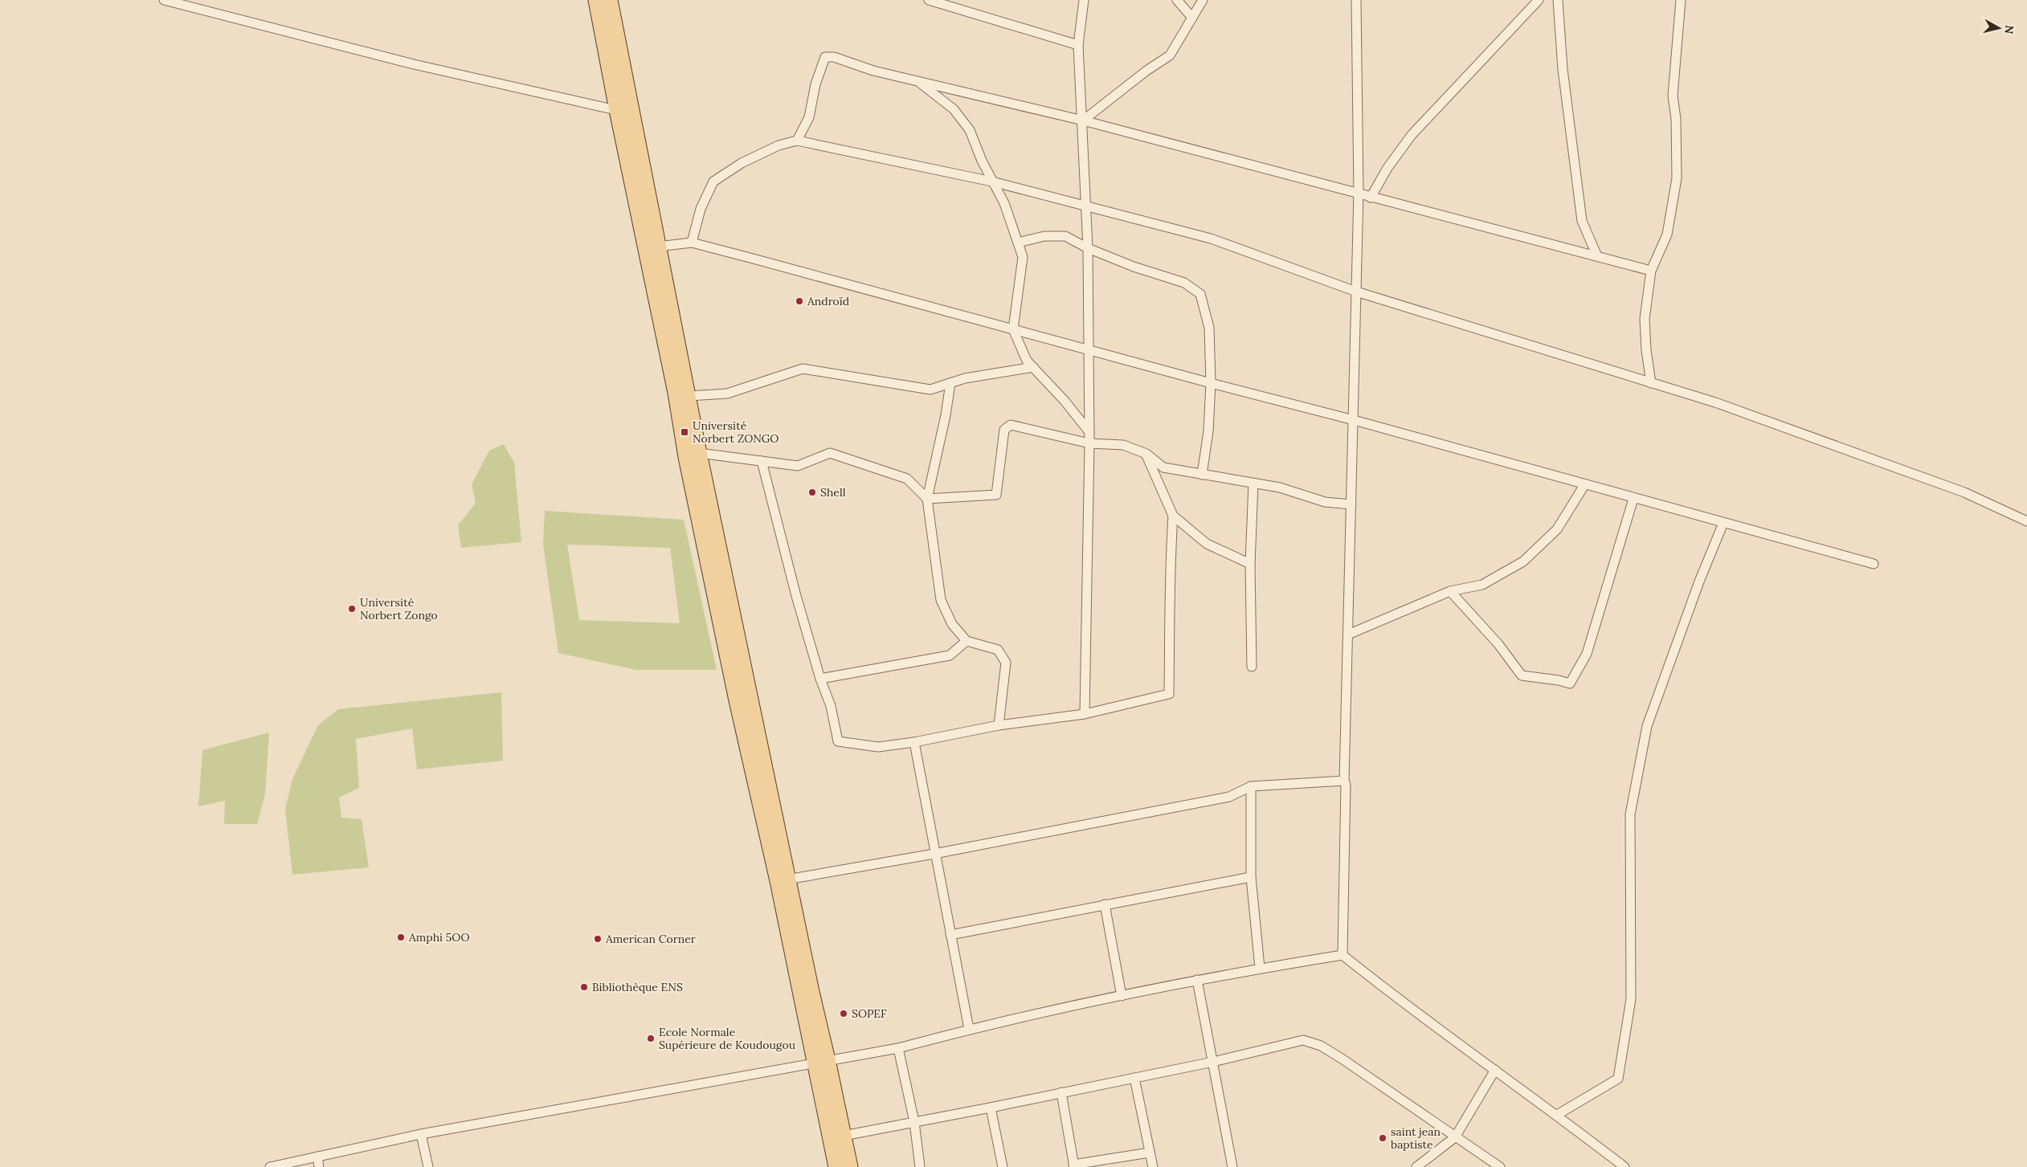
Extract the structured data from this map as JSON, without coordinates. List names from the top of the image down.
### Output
{
  "places": {
    "other": [
      "Androïd",
      "Shell",
      "Université Norbert Zongo",
      "Amphi 5OO",
      "American Corner",
      "Bibliothèque ENS",
      "SOPEF",
      "Ecole Normale Supérieure de Koudougou",
      "saint jean baptiste"
    ],
    "transit": ["Université Norbert ZONGO"]
  },
  "north": "right"
}
